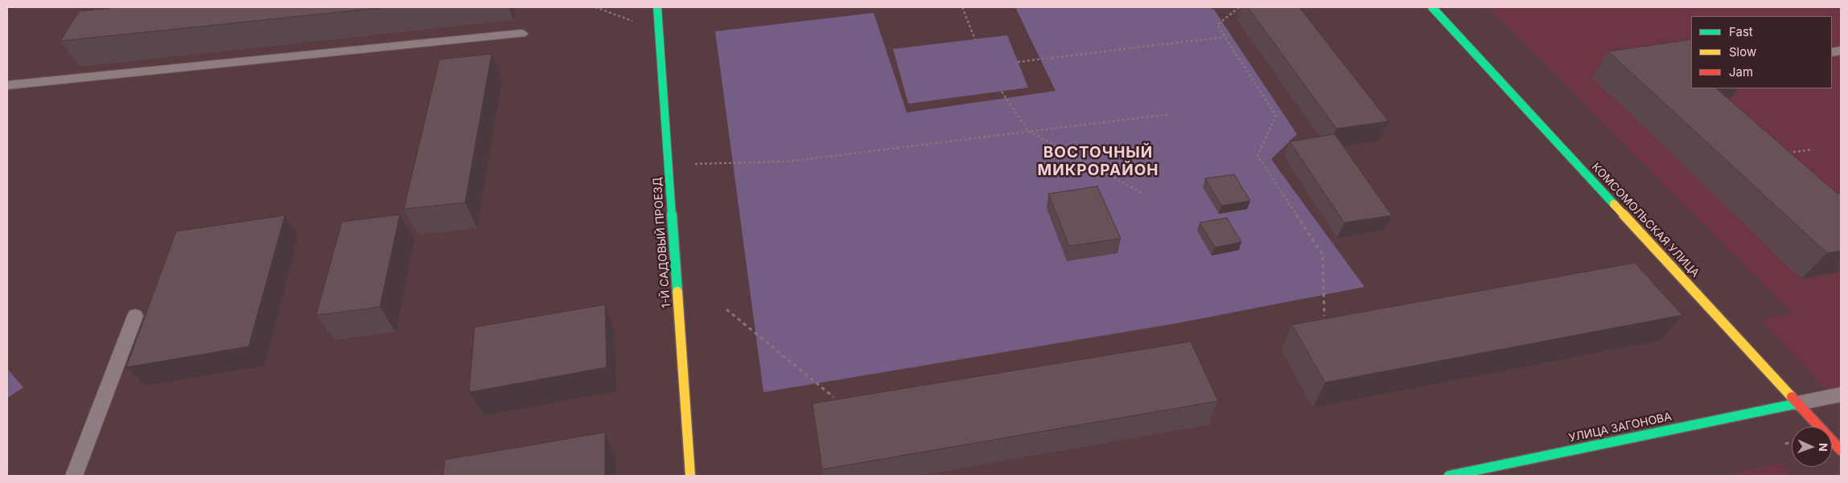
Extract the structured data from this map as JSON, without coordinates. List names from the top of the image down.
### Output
{
  "streets": {
    "street": ["КОМСОМОЛЬСКАЯ УЛИЦА", "1-Й САДОВЫЙ ПРОЕЗД", "УЛИЦА ЗАГОНОВА"]
  },
  "crossings": [
    ["КОМСОМОЛЬСКАЯ УЛИЦА", "УЛИЦА ЗАГОНОВА"]
  ],
  "districts": ["ВОСТОЧНЫЙ МИКРОРАЙОН"],
  "legend": ["Fast", "Slow", "Jam"],
  "north": "right"
}
